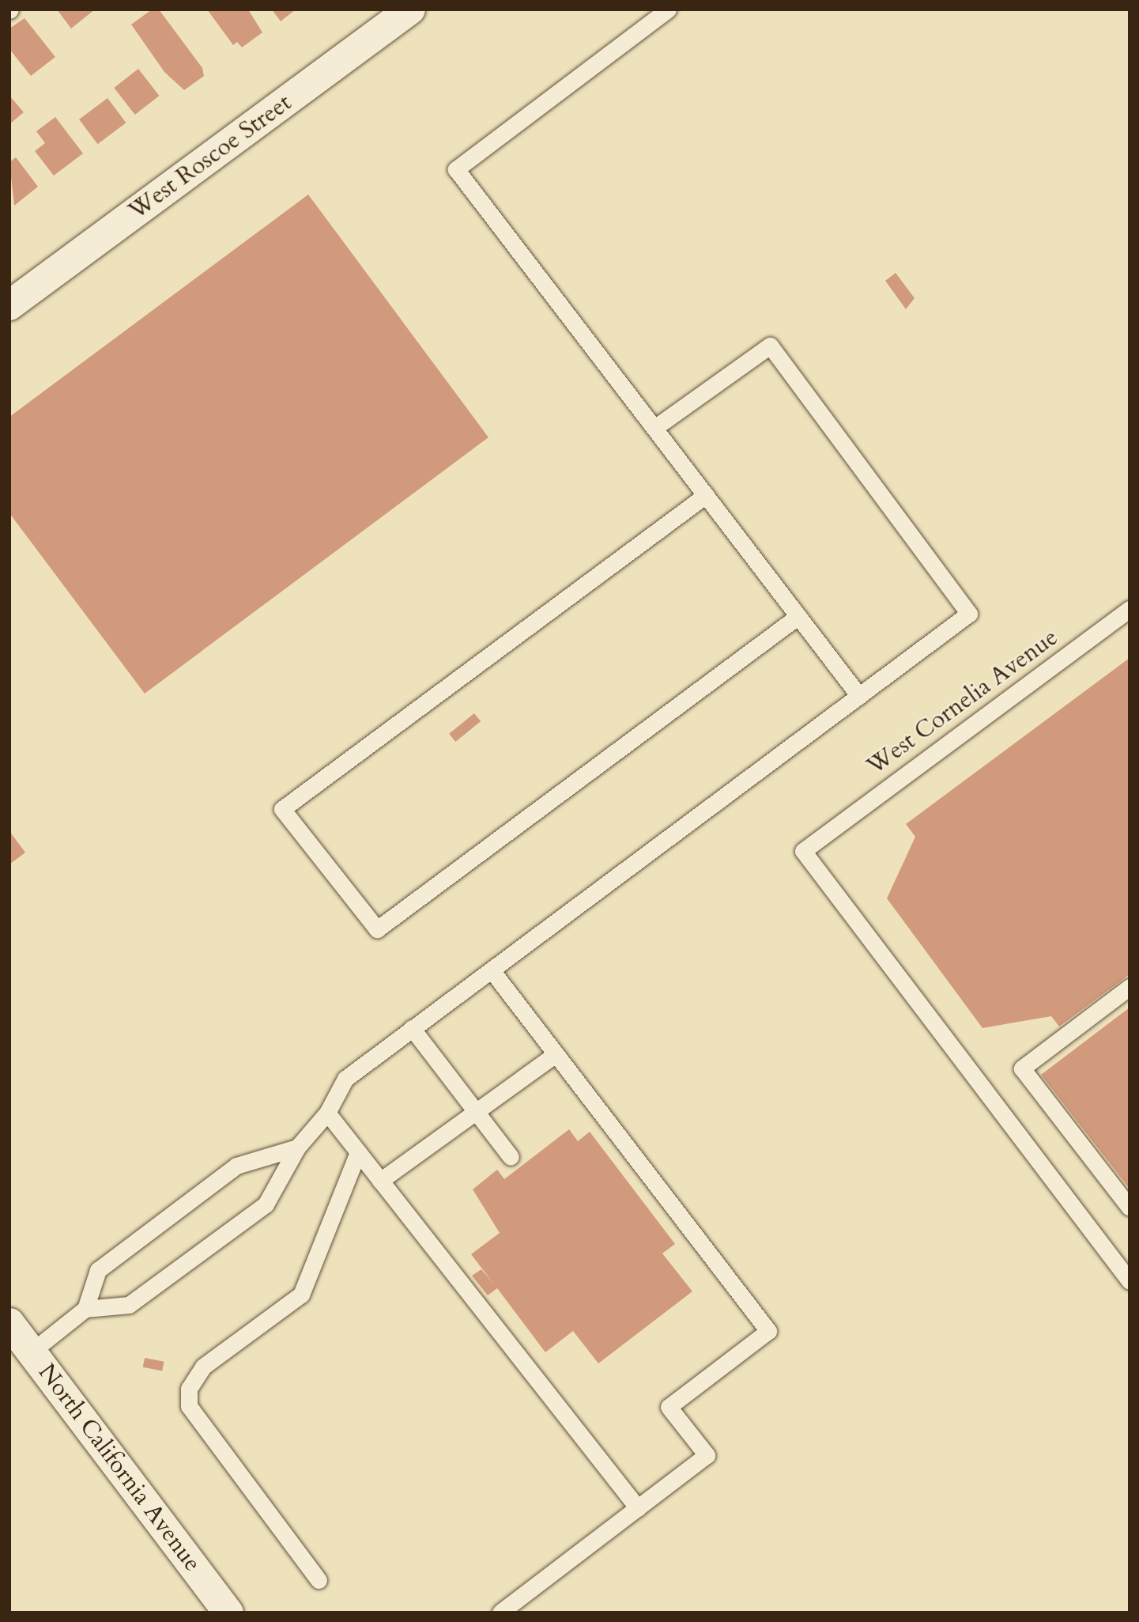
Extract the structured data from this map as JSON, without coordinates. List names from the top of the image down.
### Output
{
  "streets": {
    "street": ["West Roscoe Street", "North California Avenue"],
    "lane": ["West Cornelia Avenue"]
  }
}
